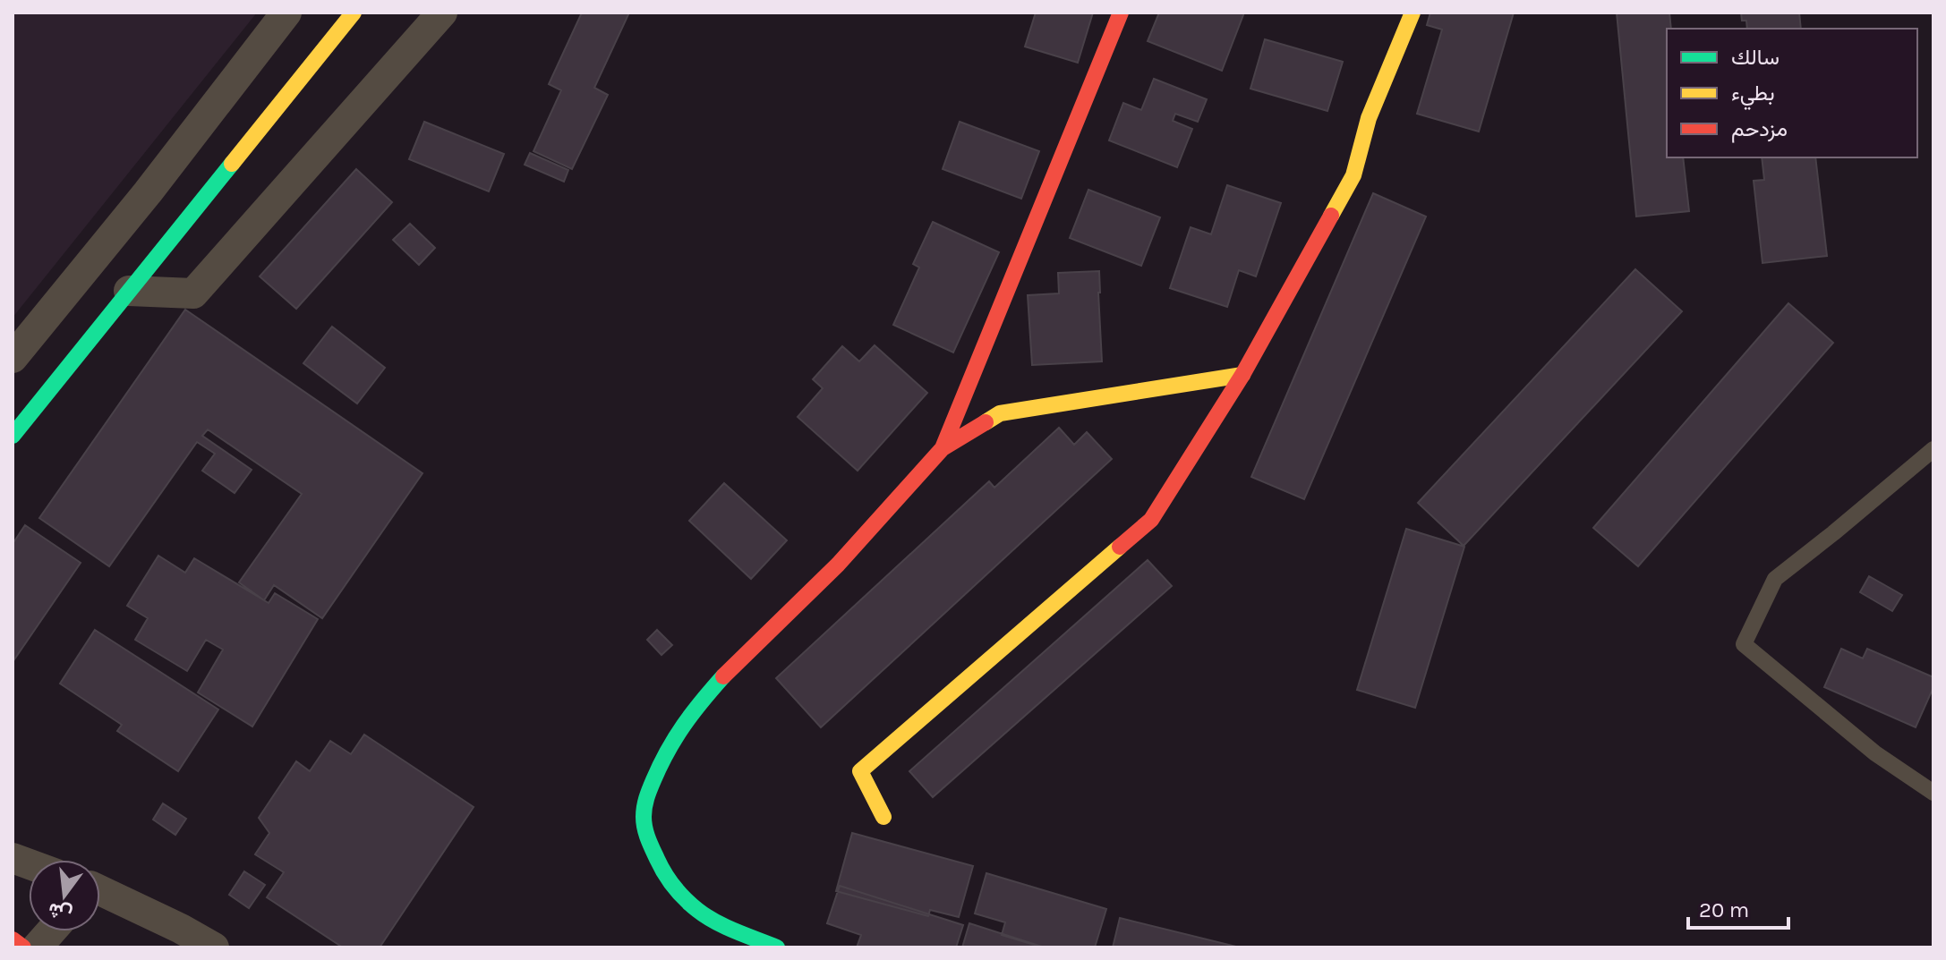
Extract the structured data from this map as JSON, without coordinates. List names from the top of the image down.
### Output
{
  "legend": ["سالك", "بطيء", "مزدحم"],
  "scale_bar": "20 m",
  "north": "bottom"
}
